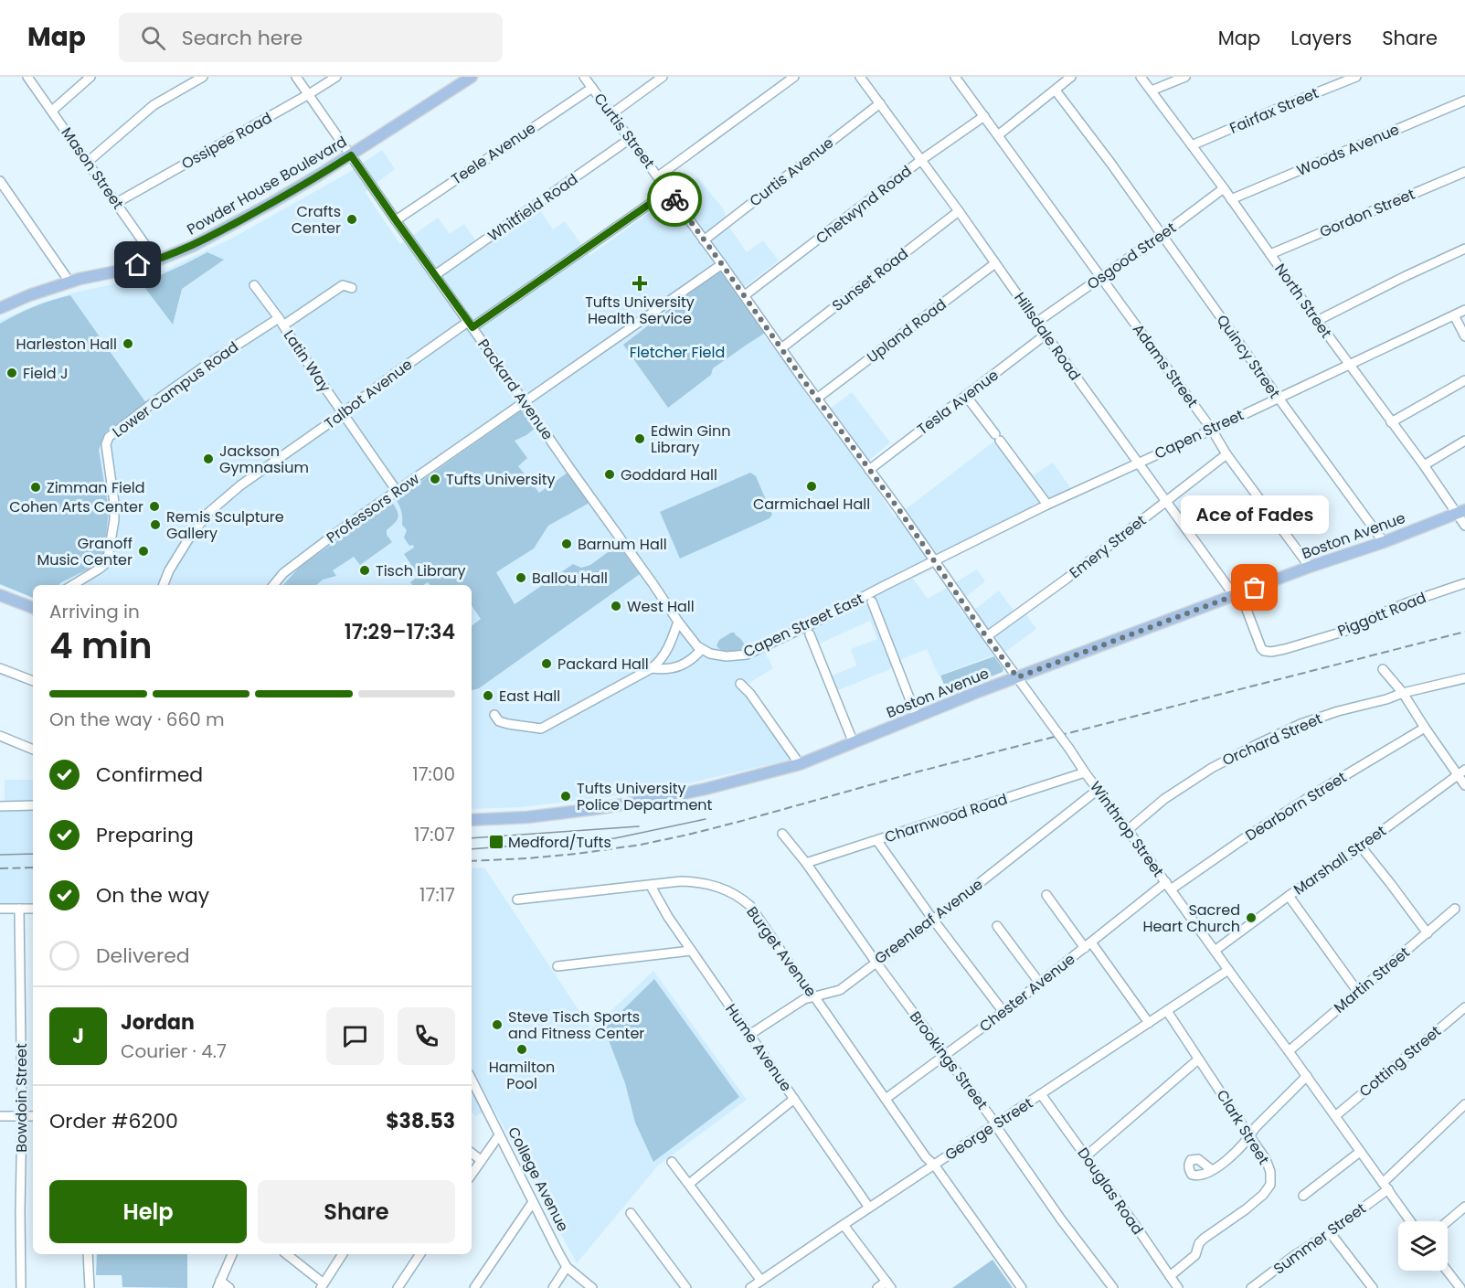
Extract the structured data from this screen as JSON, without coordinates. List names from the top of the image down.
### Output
{
  "streets": {
    "main road": ["Powder House Boulevard", "Boston Avenue"],
    "street": [
      "Fairfax Street",
      "Curtis Street",
      "Ossipee Road",
      "Woods Avenue",
      "Teele Avenue",
      "Mason Street",
      "Curtis Avenue",
      "Chetwynd Road",
      "Whitfield Road",
      "Gordon Street",
      "Osgood Street",
      "Sunset Road",
      "North Street",
      "Upland Road",
      "Hillsdale Road",
      "Quincy Street",
      "Latin Way",
      "Adams Street",
      "Lower Campus Road",
      "Packard Avenue",
      "Talbot Avenue",
      "Tesla Avenue",
      "Capen Street",
      "Professors Row",
      "Emery Street",
      "Piggott Road",
      "Capen Street East",
      "Orchard Street",
      "Dearborn Street",
      "Charnwood Road",
      "Winthrop Street",
      "Marshall Street",
      "Greenleaf Avenue",
      "Burget Avenue",
      "Martin Street",
      "Chester Avenue",
      "Hume Avenue",
      "Brookings Street",
      "Cotting Street",
      "Bowdoin Street",
      "Clark Street",
      "George Street",
      "College Avenue",
      "Douglas Road",
      "Summer Street"
    ]
  },
  "crossings": [
    ["Fairfax Street", "North Street"],
    ["Curtis Street", "Teele Avenue"],
    ["Curtis Street", "Curtis Avenue"],
    ["Curtis Street", "Chetwynd Road"],
    ["Curtis Street", "Whitfield Road"],
    ["Curtis Street", "Sunset Road"],
    ["Curtis Street", "Upland Road"],
    ["Curtis Street", "Talbot Avenue"],
    ["Curtis Street", "Professors Row"],
    ["Curtis Street", "Winthrop Street"],
    ["Ossipee Road", "Mason Street"],
    ["Ossipee Road", "Packard Avenue"],
    ["Woods Avenue", "North Street"],
    ["Teele Avenue", "Packard Avenue"],
    ["Mason Street", "Powder House Boulevard"],
    ["Curtis Avenue", "Hillsdale Road"],
    ["Powder House Boulevard", "Packard Avenue"],
    ["Chetwynd Road", "Hillsdale Road"],
    ["Chetwynd Road", "Adams Street"],
    ["Whitfield Road", "Packard Avenue"],
    ["Gordon Street", "North Street"],
    ["Osgood Street", "North Street"],
    ["Osgood Street", "Hillsdale Road"],
    ["Osgood Street", "Quincy Street"],
    ["Osgood Street", "Adams Street"],
    ["Sunset Road", "Hillsdale Road"],
    ["North Street", "Capen Street"],
    ["North Street", "Boston Avenue"],
    ["Upland Road", "Hillsdale Road"],
    ["Hillsdale Road", "Tesla Avenue"],
    ["Hillsdale Road", "Capen Street"],
    ["Hillsdale Road", "Boston Avenue"],
    ["Hillsdale Road", "Emery Street"],
    ["Hillsdale Road", "Piggott Road"],
    ["Quincy Street", "Capen Street"],
    ["Quincy Street", "Boston Avenue"],
    ["Latin Way", "Lower Campus Road"],
    ["Latin Way", "Talbot Avenue"],
    ["Latin Way", "Professors Row"],
    ["Adams Street", "Capen Street"],
    ["Adams Street", "Boston Avenue"],
    ["Adams Street", "Emery Street"],
    ["Packard Avenue", "Talbot Avenue"],
    ["Packard Avenue", "Professors Row"],
    ["Tesla Avenue", "Winthrop Street"],
    ["Capen Street", "Capen Street East"],
    ["Capen Street", "Winthrop Street"],
    ["Boston Avenue", "Piggott Road"],
    ["Boston Avenue", "Winthrop Street"],
    ["Emery Street", "Winthrop Street"],
    ["Capen Street East", "Winthrop Street"],
    ["Orchard Street", "Winthrop Street"],
    ["Dearborn Street", "Winthrop Street"],
    ["Dearborn Street", "Chester Avenue"],
    ["Charnwood Road", "Winthrop Street"],
    ["Charnwood Road", "Brookings Street"],
    ["Winthrop Street", "Marshall Street"],
    ["Winthrop Street", "Greenleaf Avenue"],
    ["Winthrop Street", "Martin Street"],
    ["Winthrop Street", "Chester Avenue"],
    ["Winthrop Street", "Cotting Street"],
    ["Winthrop Street", "George Street"],
    ["Winthrop Street", "Summer Street"],
    ["Greenleaf Avenue", "Burget Avenue"],
    ["Greenleaf Avenue", "Hume Avenue"],
    ["Greenleaf Avenue", "Brookings Street"],
    ["Burget Avenue", "Chester Avenue"],
    ["Burget Avenue", "Hume Avenue"],
    ["Burget Avenue", "George Street"],
    ["Chester Avenue", "Brookings Street"],
    ["Hume Avenue", "George Street"],
    ["Brookings Street", "George Street"],
    ["Clark Street", "George Street"],
    ["Clark Street", "Douglas Road"],
    ["George Street", "Douglas Road"]
  ],
  "parks": ["Fletcher Field"],
  "places": {
    "other": [
      "Crafts Center",
      "Harleston Hall",
      "Field J",
      "Edwin Ginn Library",
      "Jackson Gymnasium",
      "Goddard Hall",
      "Tufts University",
      "Carmichael Hall",
      "Zimman Field",
      "Cohen Arts Center",
      "Remis Sculpture Gallery",
      "Barnum Hall",
      "Granoff Music Center",
      "Tisch Library",
      "Ballou Hall",
      "Ace of Fades",
      "West Hall",
      "Packard Hall",
      "East Hall",
      "Tufts University Police Department",
      "Sacred Heart Church",
      "Steve Tisch Sports and Fitness Center",
      "Hamilton Pool"
    ],
    "health": ["Tufts University Health Service"],
    "transit": ["Medford/Tufts"]
  },
  "page": {
    "header": "Map",
    "search": "Search here",
    "nav": ["Map", "Layers", "Share"],
    "bubble": "Ace of Fades",
    "heading": ["4 min", "Arriving in", "17:29–17:34"],
    "panel": [
      "Jordan",
      "Courier · 4.7",
      "Order #6200",
      "$38.53"
    ],
    "bar": "On the way · 660 m",
    "list": [
      ["Confirmed", "17:00"],
      ["Preparing", "17:07"],
      ["On the way", "17:17"],
      "Delivered"
    ],
    "round": "J",
    "buttons": ["Help", "Share"]
  }
}
